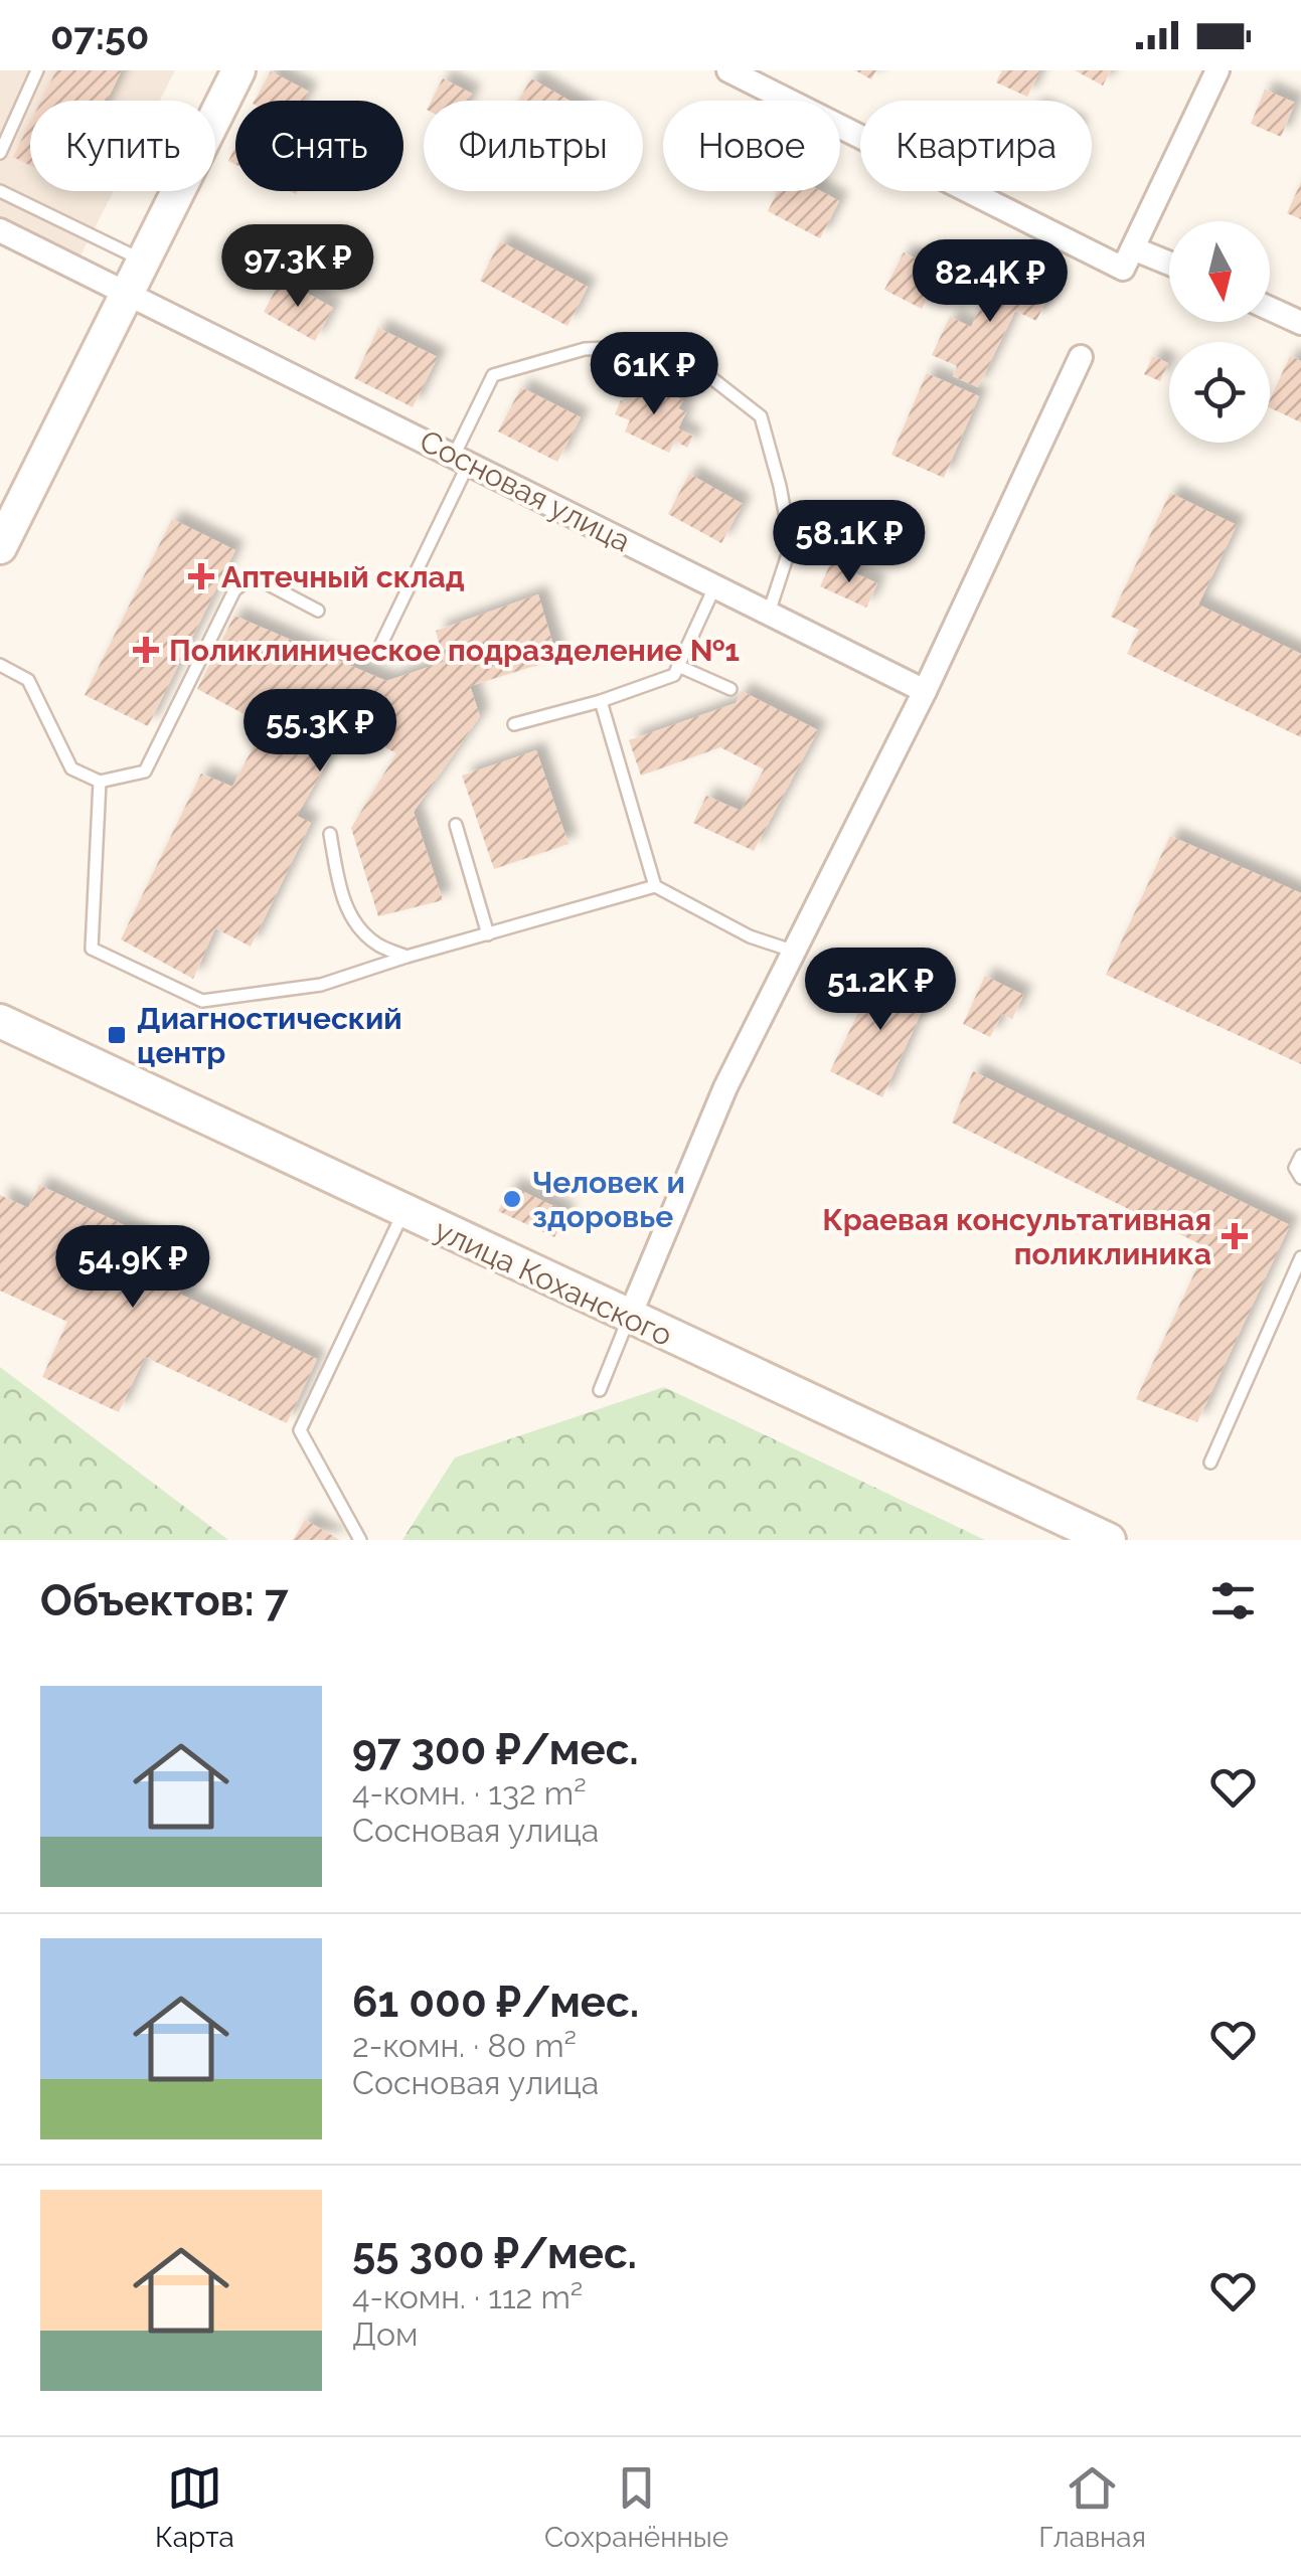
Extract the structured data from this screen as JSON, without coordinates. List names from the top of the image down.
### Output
{
  "streets": {
    "street": ["Сосновая улица", "улица Коханского"]
  },
  "places": {
    "health": ["Аптечный склад", "Поликлиническое подразделение №1", "Краевая консультативная поликлиника"],
    "transit": ["Диагностический центр"],
    "other": ["Человек и здоровье"]
  },
  "north": "bottom",
  "page": {
    "status": "07:50",
    "chip": [
      "Купить",
      "Снять",
      "Фильтры",
      "Новое",
      "Квартира"
    ],
    "price": [
      "97.3K ₽",
      "82.4K ₽",
      "61K ₽",
      "58.1K ₽",
      "55.3K ₽",
      "51.2K ₽",
      "54.9K ₽"
    ],
    "heading": "Объектов: 7",
    "list": [
      {
        "name": "97 300 ₽/мес.",
        "note": "4-комн. · 132 m² · Сосновая улица"
      },
      {
        "name": "61 000 ₽/мес.",
        "note": "2-комн. · 80 m² · Сосновая улица"
      },
      {
        "name": "55 300 ₽/мес.",
        "note": "4-комн. · 112 m² · Дом"
      }
    ],
    "tabs": ["Карта", "Сохранённые", "Главная"]
  }
}
